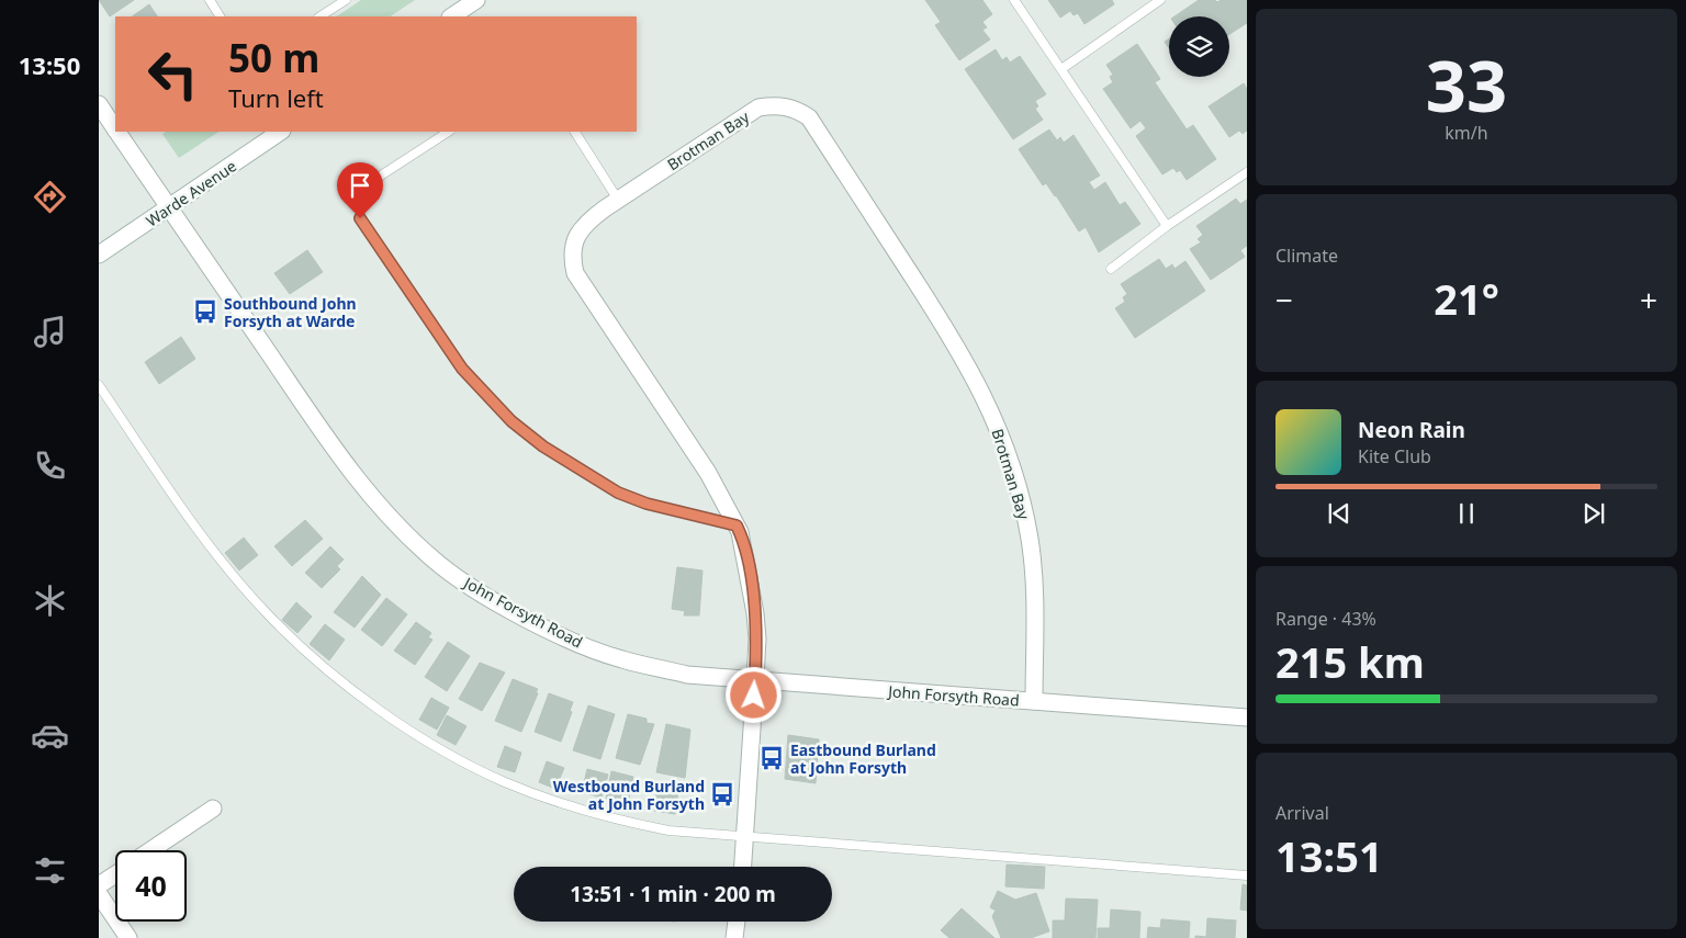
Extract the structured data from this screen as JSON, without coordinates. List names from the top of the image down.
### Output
{
  "streets": {
    "street": ["Brotman Bay", "Warde Avenue", "John Forsyth Road"]
  },
  "crossings": [
    ["Brotman Bay", "John Forsyth Road"],
    ["Warde Avenue", "John Forsyth Road"]
  ],
  "places": {
    "bus stop": ["Southbound John Forsyth at Warde", "Eastbound Burland at John Forsyth", "Westbound Burland at John Forsyth"]
  },
  "page": {
    "tabs": "13:50",
    "tile": [
      ["33", "km/h"],
      "Climate",
      ["Range · 43%", "215 km"],
      ["Arrival", "13:51"]
    ],
    "turn": ["50 m", "Turn left"],
    "heat": ["−", "21°", "+"],
    "song": ["Neon Rain", "Kite Club"],
    "limit": "40",
    "trip": "13:51 · 1 min · 200 m"
  }
}
